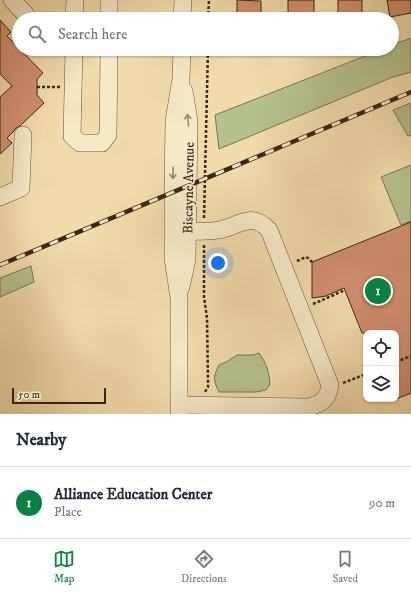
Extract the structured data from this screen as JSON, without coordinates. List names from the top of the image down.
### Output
{
  "streets": {
    "street": ["Biscayne Avenue"]
  },
  "scale_bar": "50 m",
  "page": {
    "search": "Search here",
    "pins": "1",
    "scale": "50 m",
    "heading": "Nearby",
    "list": [
      {
        "mark": "1",
        "name": "Alliance Education Center",
        "note": "Place",
        "value": "90 m"
      }
    ],
    "nav": ["Map", "Directions", "Saved"]
  }
}
